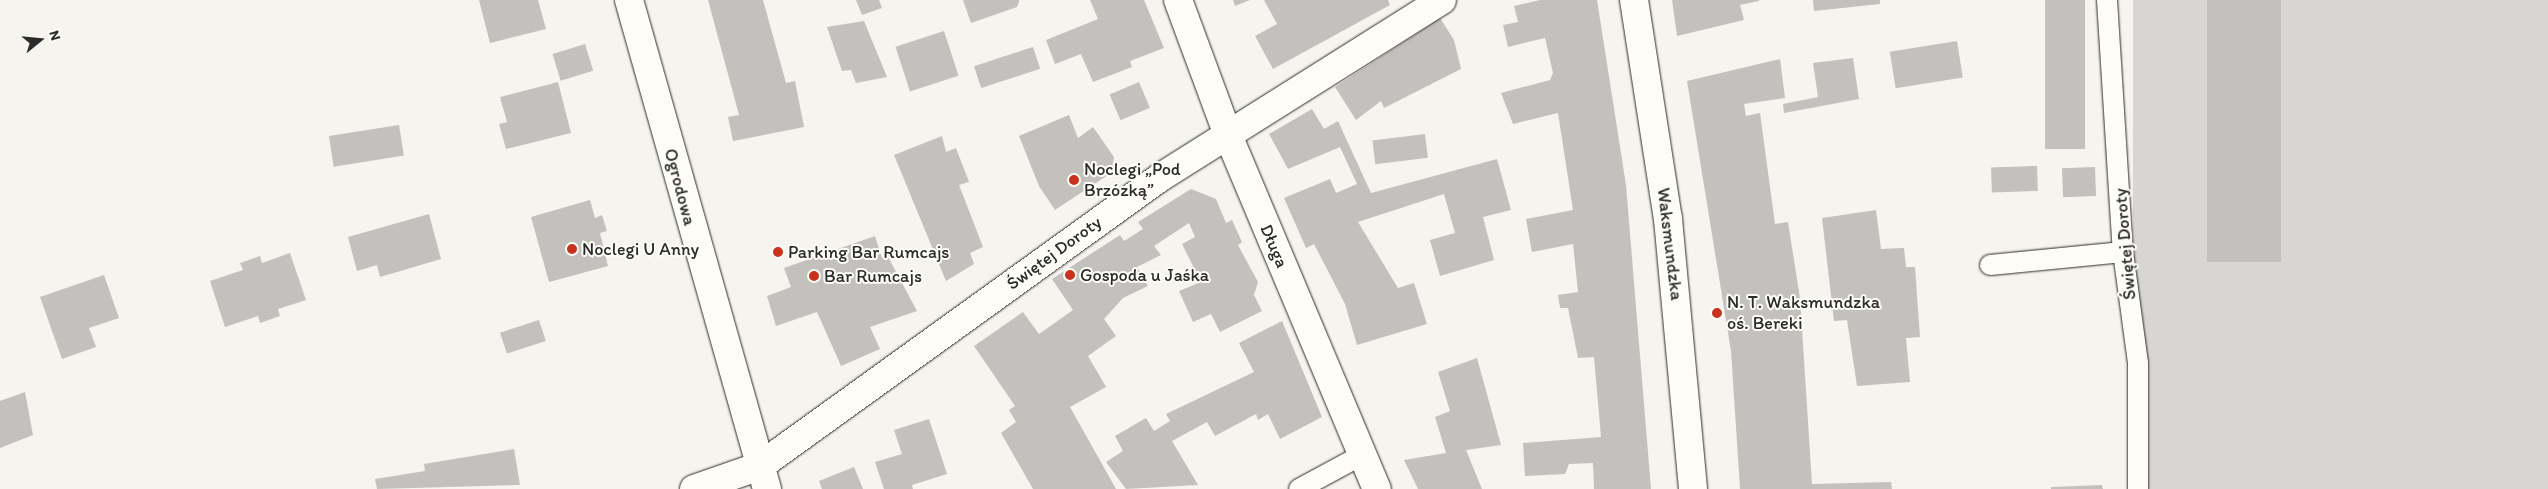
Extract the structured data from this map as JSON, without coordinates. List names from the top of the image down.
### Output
{
  "streets": {
    "street": [
      "Ogrodowa",
      "Waksmundzka",
      "Świętej Doroty",
      "Długa"
    ]
  },
  "crossings": [
    ["Ogrodowa", "Świętej Doroty"],
    ["Świętej Doroty", "Długa"]
  ],
  "places": [
    "Noclegi „Pod Brzózką”",
    "Noclegi U Anny",
    "Parking Bar Rumcajs",
    "Gospoda u Jaśka",
    "Bar Rumcajs",
    "N. T. Waksmundzka oś. Bereki"
  ],
  "north": "right"
}
